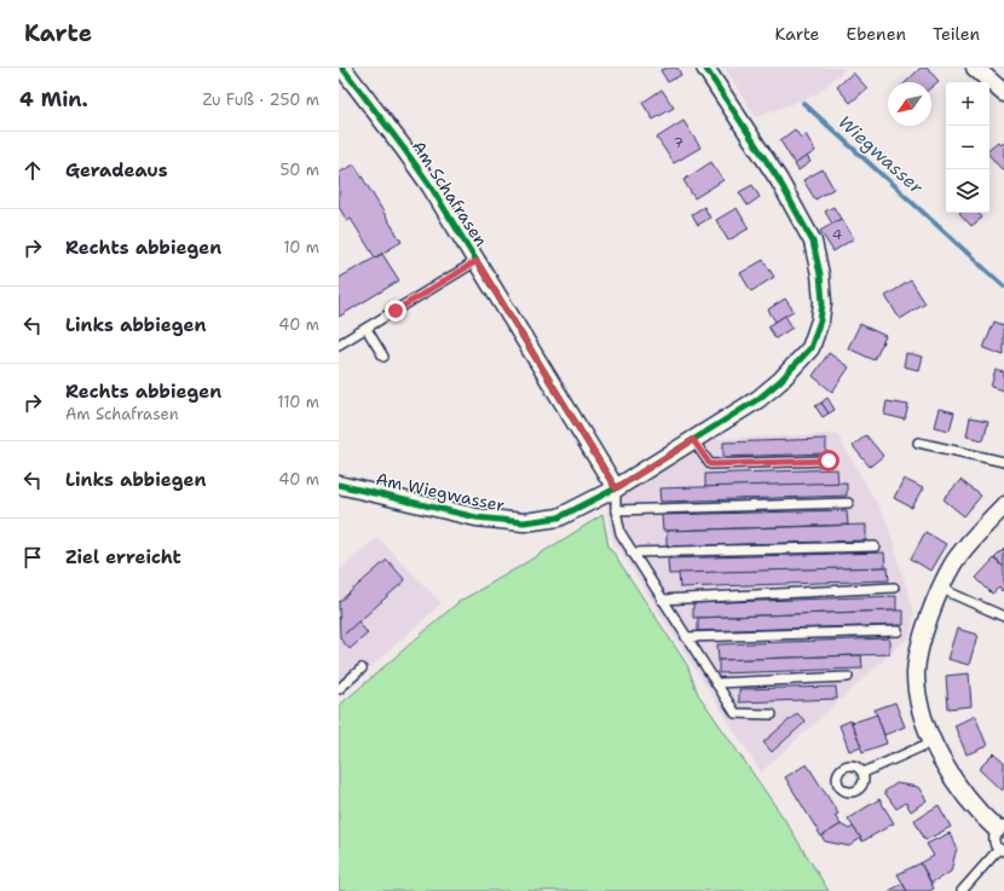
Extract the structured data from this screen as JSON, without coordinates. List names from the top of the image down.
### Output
{
  "streets": {
    "street": ["Am Schafrasen", "Am Wiegwasser"]
  },
  "crossings": [
    ["Am Schafrasen", "Am Wiegwasser"]
  ],
  "water": ["Wiegwasser"],
  "house_numbers": ["7", "4"],
  "north": "bottom left",
  "page": {
    "header": "Karte",
    "nav": ["Karte", "Ebenen", "Teilen"],
    "heading": ["4 Min.", "Zu Fuß · 250 m"],
    "map_buttons": ["+", "−"],
    "list": [
      ["Geradeaus", "50 m"],
      ["Rechts abbiegen", "10 m"],
      ["Links abbiegen", "40 m"],
      ["Rechts abbiegen", "Am Schafrasen", "110 m"],
      ["Links abbiegen", "40 m"],
      "Ziel erreicht"
    ]
  }
}
